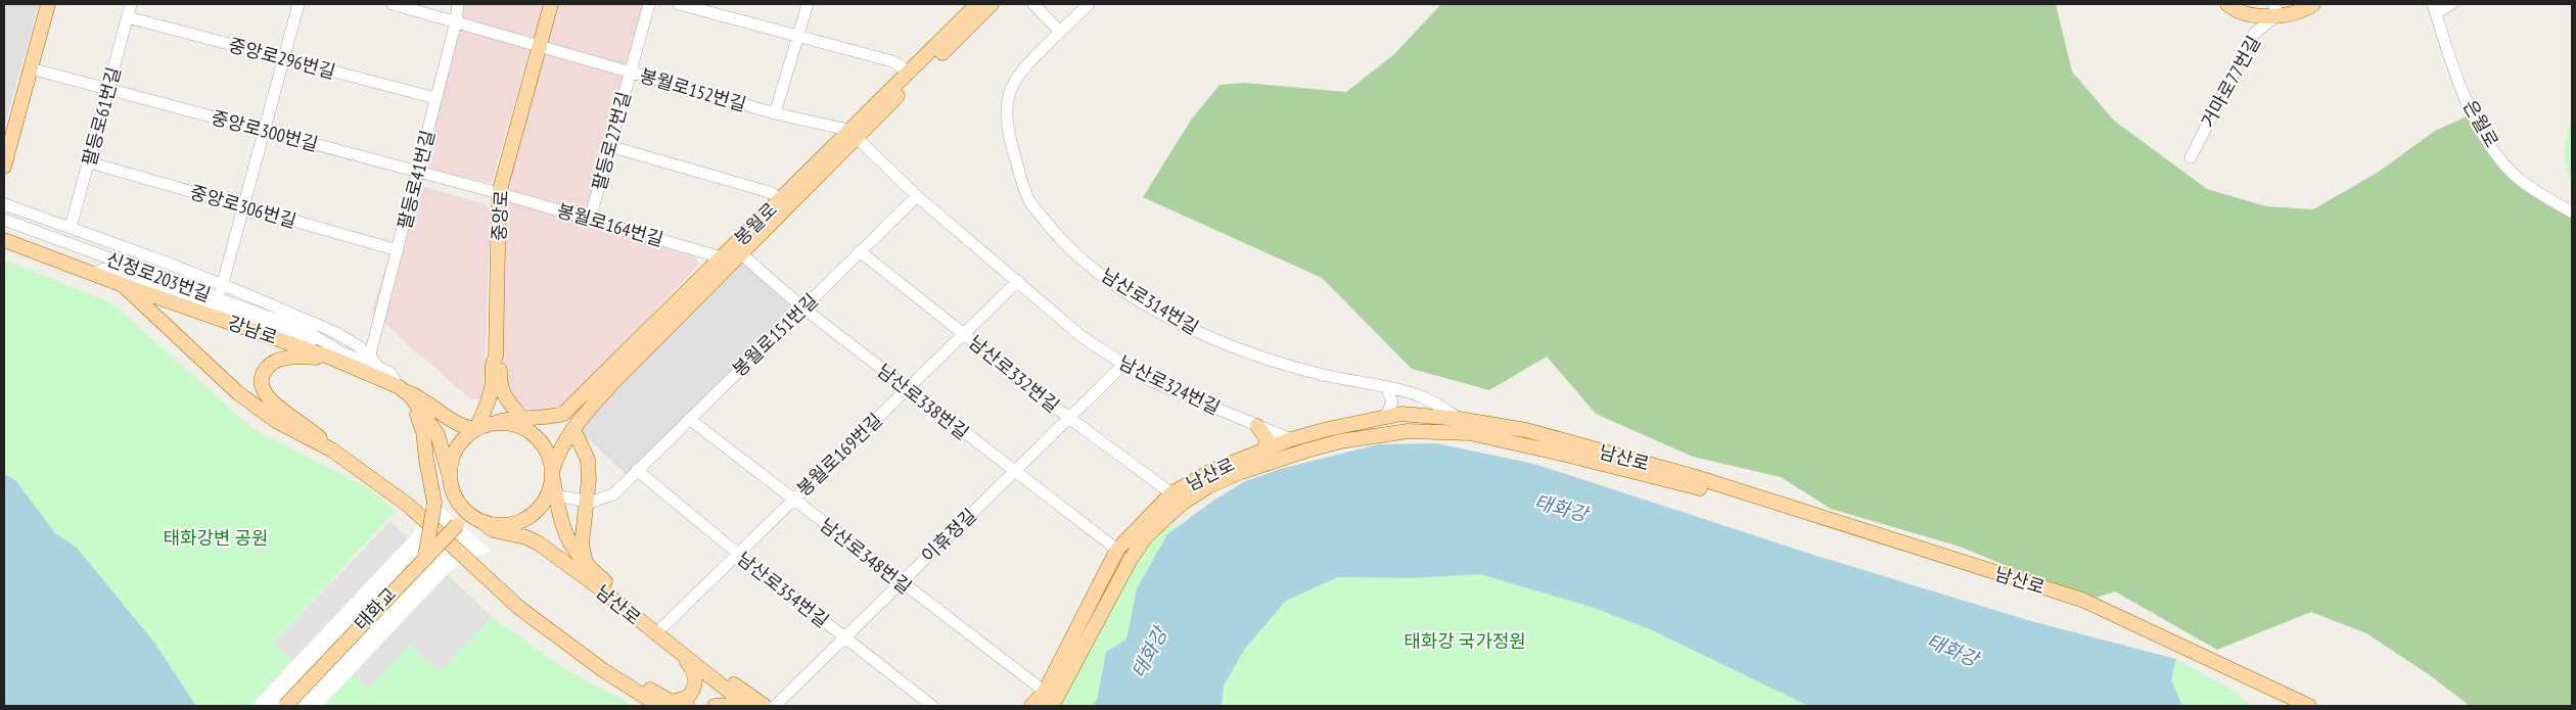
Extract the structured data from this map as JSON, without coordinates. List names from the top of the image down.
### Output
{
  "streets": {
    "main road": [
      "중앙로",
      "봉월로",
      "강남로",
      "남산로",
      "태화교"
    ],
    "street": [
      "중앙로296번길",
      "거마로77번길",
      "봉월로152번길",
      "팔등로61번길",
      "은월로",
      "중앙로300번길",
      "팔등로27번길",
      "팔등로41번길",
      "중앙로306번길",
      "봉월로164번길",
      "신정로203번길",
      "남산로314번길",
      "봉월로151번길",
      "남산로332번길",
      "남산로324번길",
      "남산로338번길",
      "봉월로169번길",
      "이휴정길",
      "남산로348번길",
      "남산로354번길"
    ]
  },
  "crossings": [
    ["중앙로296번길", "팔등로61번길"],
    ["중앙로296번길", "팔등로41번길"],
    ["봉월로152번길", "팔등로27번길"],
    ["봉월로152번길", "팔등로41번길"],
    ["봉월로152번길", "중앙로"],
    ["팔등로61번길", "중앙로300번길"],
    ["팔등로61번길", "중앙로306번길"],
    ["중앙로300번길", "팔등로41번길"],
    ["중앙로300번길", "중앙로"],
    ["중앙로300번길", "봉월로164번길"],
    ["팔등로27번길", "봉월로164번길"],
    ["팔등로41번길", "중앙로306번길"],
    ["중앙로", "봉월로"],
    ["중앙로", "봉월로164번길"],
    ["중앙로", "강남로"],
    ["중앙로", "봉월로151번길"],
    ["중앙로", "남산로"],
    ["중앙로", "태화교"],
    ["봉월로", "봉월로164번길"],
    ["봉월로", "강남로"],
    ["봉월로", "봉월로151번길"],
    ["봉월로", "남산로338번길"],
    ["봉월로", "남산로"],
    ["봉월로", "태화교"],
    ["신정로203번길", "강남로"],
    ["남산로314번길", "남산로"],
    ["강남로", "봉월로151번길"],
    ["강남로", "남산로"],
    ["강남로", "태화교"],
    ["봉월로151번길", "남산로332번길"],
    ["봉월로151번길", "남산로324번길"],
    ["봉월로151번길", "남산로338번길"],
    ["봉월로151번길", "남산로"],
    ["봉월로151번길", "남산로348번길"],
    ["봉월로151번길", "남산로354번길"],
    ["봉월로151번길", "태화교"],
    ["남산로332번길", "봉월로169번길"],
    ["남산로332번길", "남산로"],
    ["남산로332번길", "이휴정길"],
    ["남산로324번길", "봉월로169번길"],
    ["남산로324번길", "남산로"],
    ["남산로324번길", "이휴정길"],
    ["남산로338번길", "봉월로169번길"],
    ["남산로338번길", "남산로"],
    ["남산로338번길", "이휴정길"],
    ["봉월로169번길", "남산로"],
    ["봉월로169번길", "남산로348번길"],
    ["봉월로169번길", "남산로354번길"],
    ["남산로", "남산로348번길"],
    ["남산로", "태화교"],
    ["이휴정길", "남산로348번길"],
    ["이휴정길", "남산로354번길"]
  ],
  "water": ["태화강"],
  "parks": ["태화강변 공원", "태화강 국가정원"]
}
